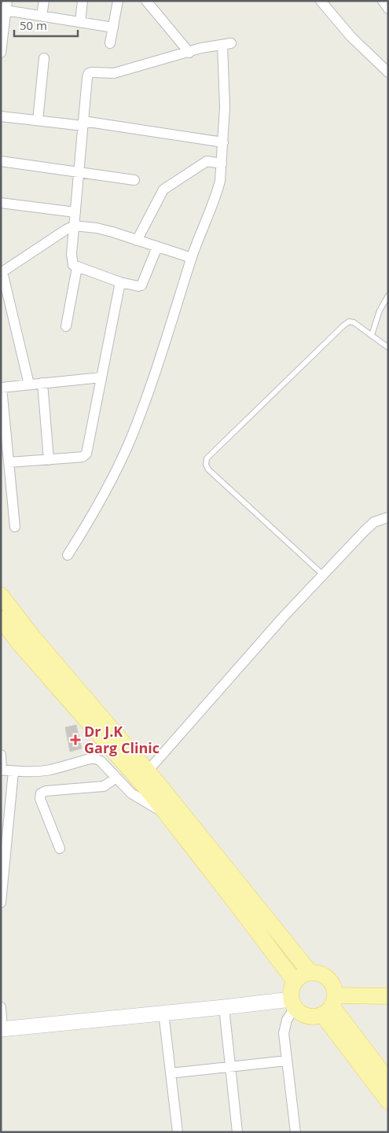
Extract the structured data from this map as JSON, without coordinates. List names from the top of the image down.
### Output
{
  "places": {
    "health": ["Dr J.K Garg Clinic"]
  },
  "scale_bar": "50 m"
}
